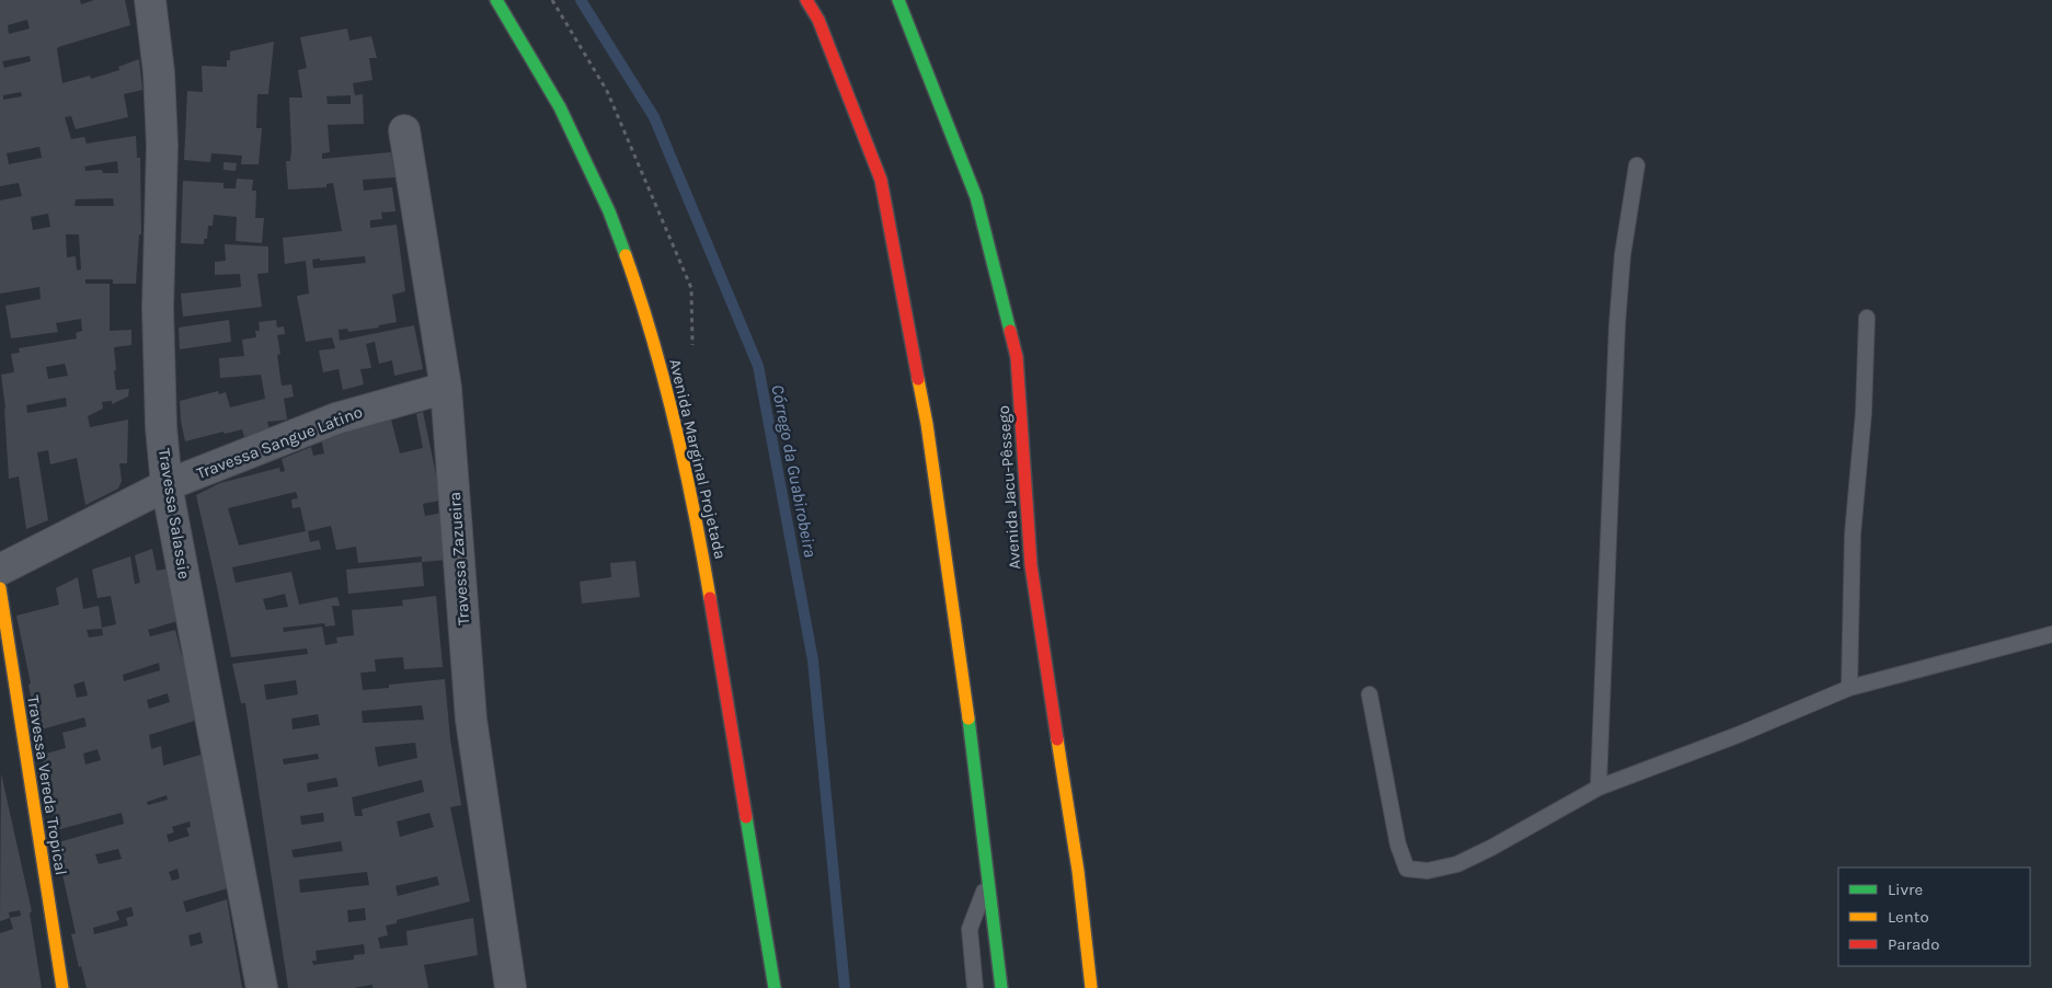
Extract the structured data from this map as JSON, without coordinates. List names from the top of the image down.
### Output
{
  "streets": {
    "main road": ["Avenida Marginal Projetada", "Avenida Jacu-Pêssego", "Travessa Vereda Tropical"],
    "street": ["Travessa Sangue Latino", "Travessa Salassie", "Travessa Zazueira"]
  },
  "crossings": [
    ["Travessa Sangue Latino", "Travessa Salassie"],
    ["Travessa Sangue Latino", "Travessa Zazueira"]
  ],
  "water": ["Córrego da Guabirobeira"],
  "legend": ["Livre", "Lento", "Parado"]
}
